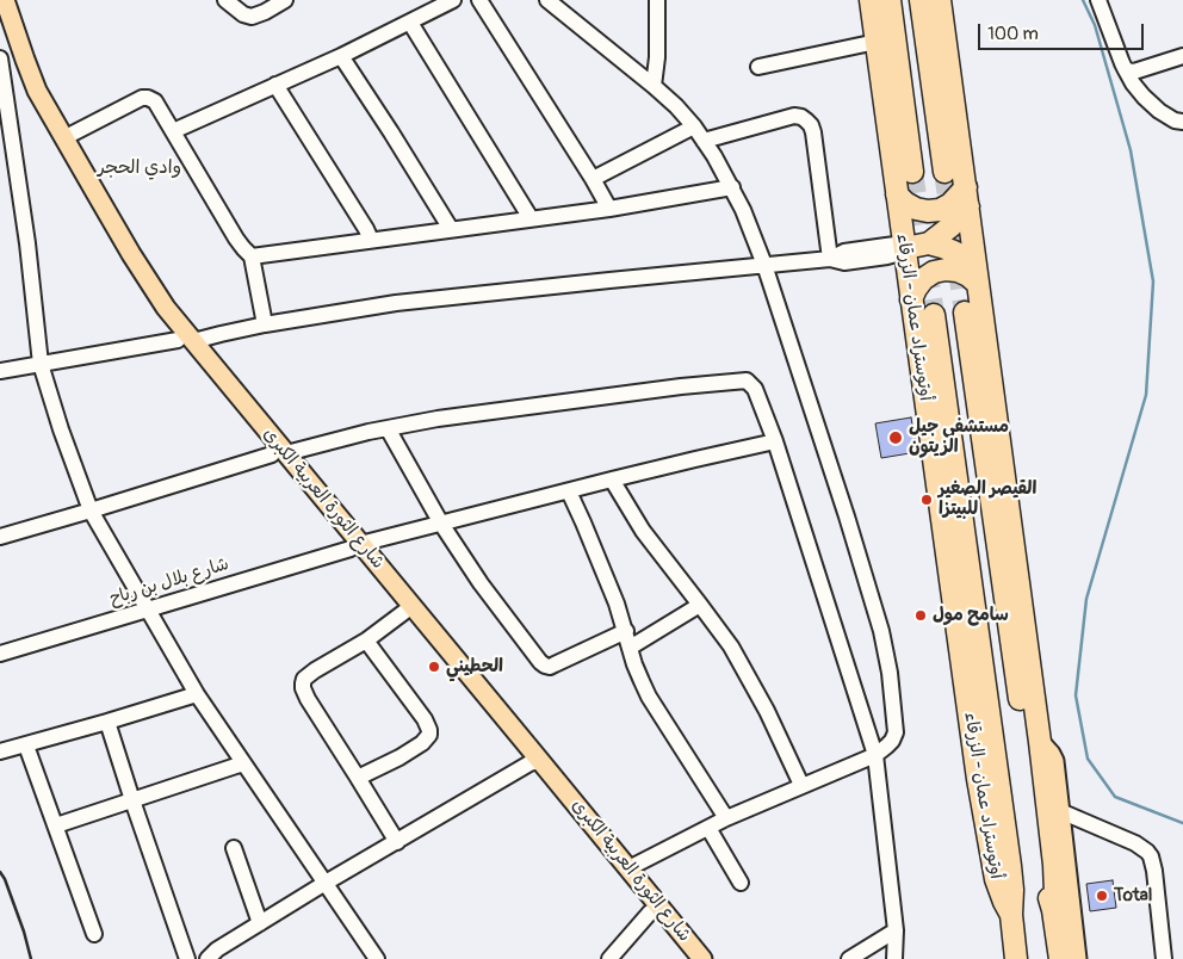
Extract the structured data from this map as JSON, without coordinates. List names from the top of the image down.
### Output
{
  "streets": {
    "highway": ["أوتوستراد عمان - الزرقاء"],
    "main road": ["شارع الثورة العربية الكبرى"],
    "street": ["شارع بلال بن رباح"]
  },
  "crossings": [
    ["شارع الثورة العربية الكبرى", "شارع بلال بن رباح"]
  ],
  "districts": ["وادي الحجر"],
  "places": [
    "مستشفى جيل الزيتون",
    "القيصر الصغير للبيتزا",
    "سامح مول",
    "الحطيني",
    "Total"
  ],
  "scale_bar": "100 m"
}
